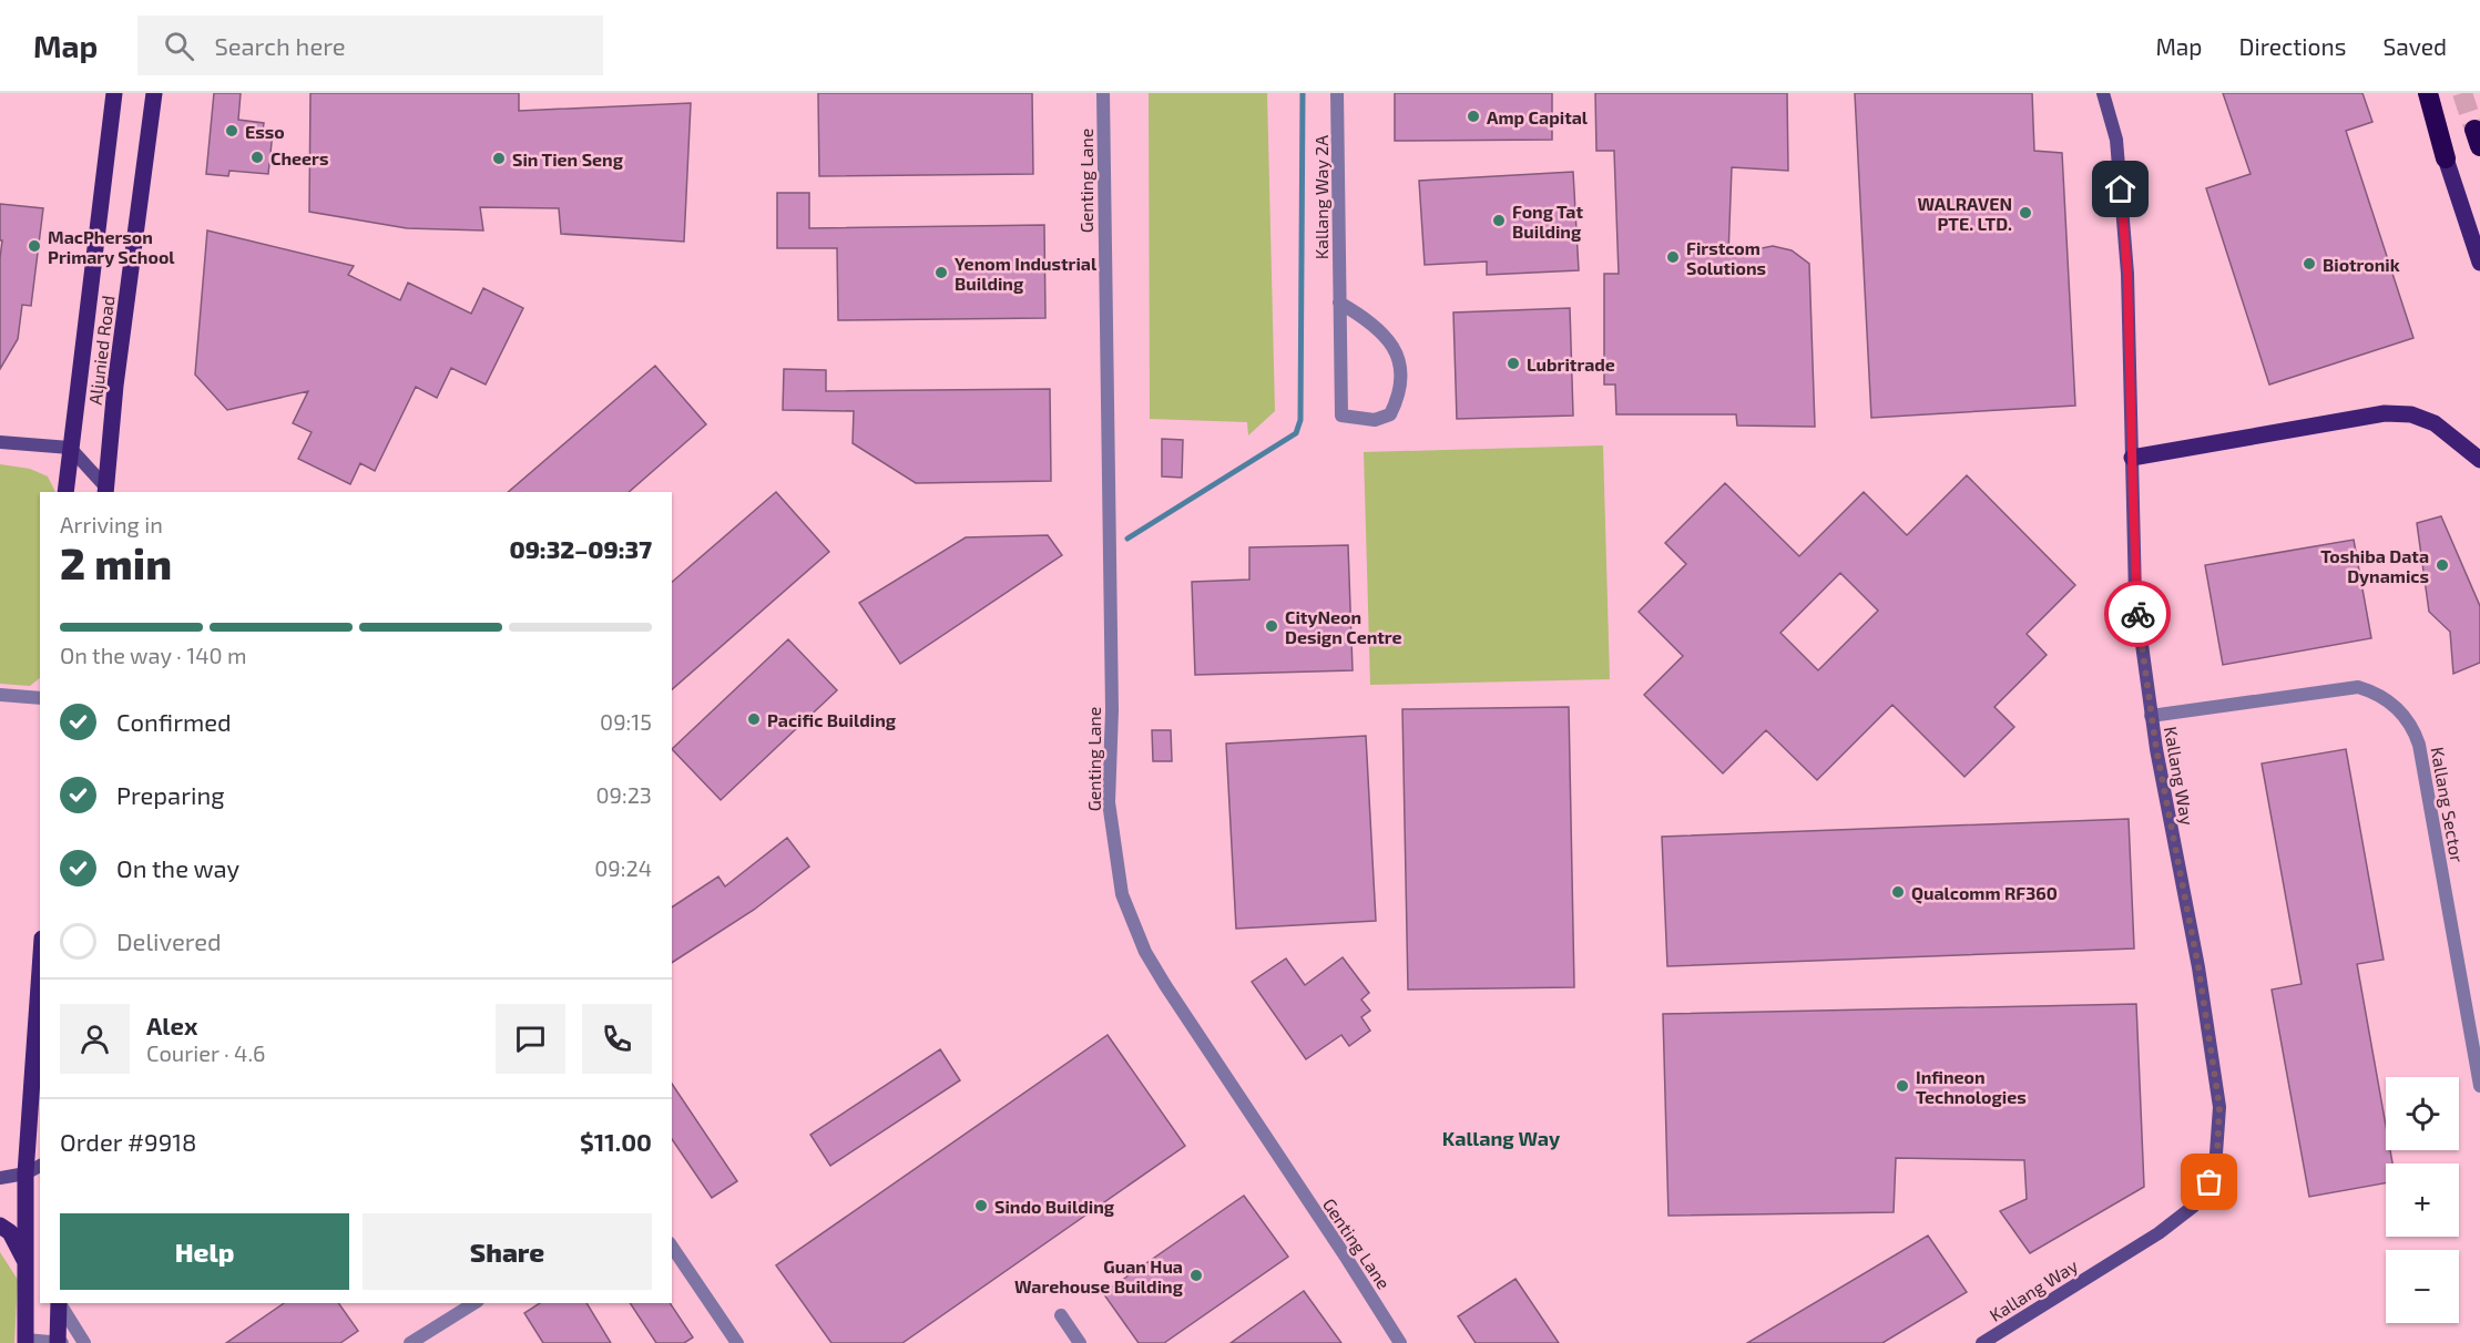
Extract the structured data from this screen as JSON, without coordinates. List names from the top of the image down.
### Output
{
  "streets": {
    "main road": ["Aljunied Road"],
    "street": [
      "Genting Lane",
      "Kallang Way 2A",
      "Kallang Way",
      "Kallang Sector"
    ]
  },
  "crossings": [
    ["Kallang Way", "Kallang Sector"]
  ],
  "districts": ["Kallang Way"],
  "places": [
    "Amp Capital",
    "Esso",
    "Cheers",
    "Sin Tien Seng",
    "WALRAVEN PTE. LTD.",
    "Fong Tat Building",
    "MacPherson Primary School",
    "Firstcom Solutions",
    "Biotronik",
    "Yenom Industrial Building",
    "Lubritrade",
    "Toshiba Data Dynamics",
    "CityNeon Design Centre",
    "Pacific Building",
    "Qualcomm RF360",
    "Infineon Technologies",
    "Sindo Building",
    "Guan Hua Warehouse Building"
  ],
  "page": {
    "header": "Map",
    "search": "Search here",
    "nav": ["Map", "Directions", "Saved"],
    "heading": ["2 min", "Arriving in", "09:32–09:37"],
    "panel": [
      "Alex",
      "Courier · 4.6",
      "Order #9918",
      "$11.00"
    ],
    "bar": "On the way · 140 m",
    "list": [
      ["Confirmed", "09:15"],
      ["Preparing", "09:23"],
      ["On the way", "09:24"],
      "Delivered"
    ],
    "map_buttons": ["+", "−"],
    "buttons": ["Help", "Share"]
  }
}
